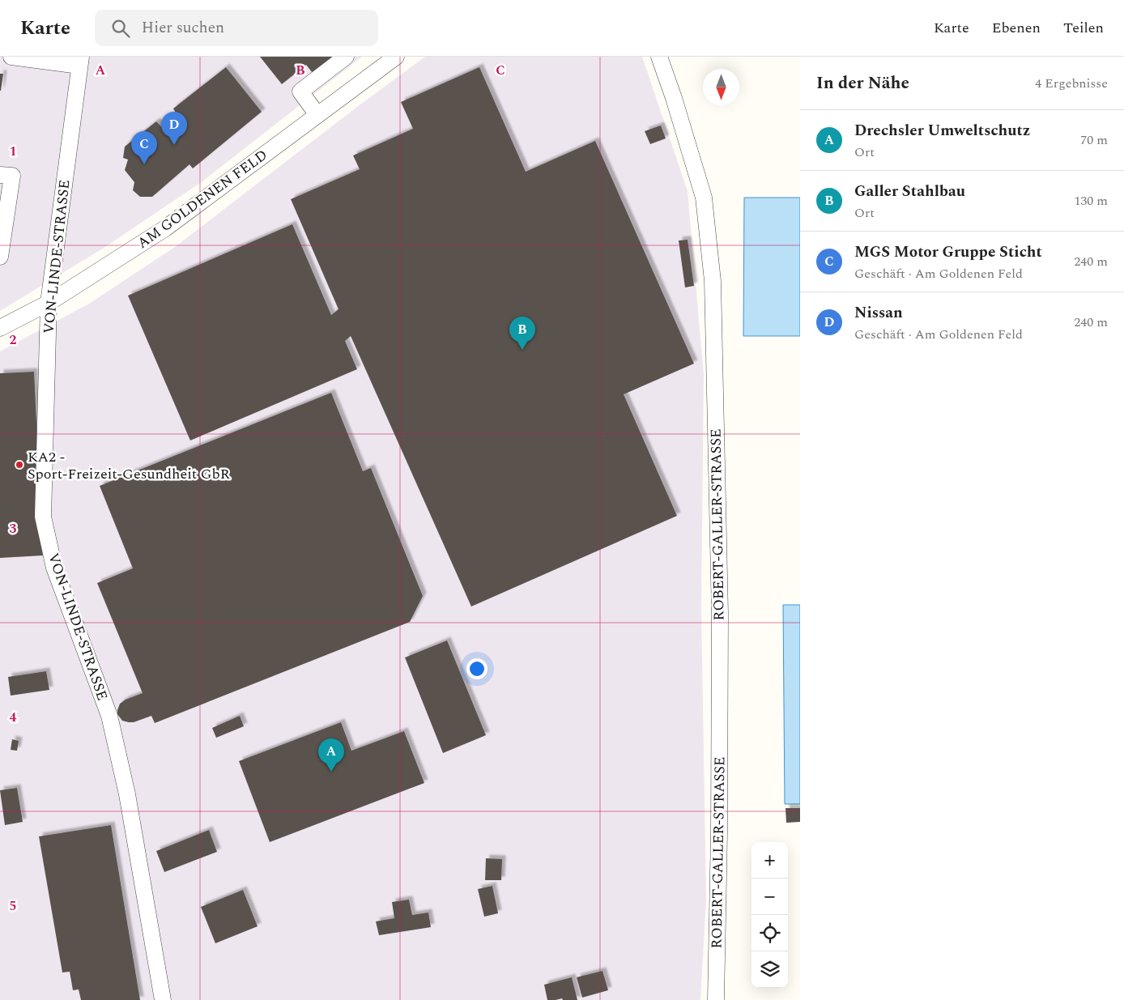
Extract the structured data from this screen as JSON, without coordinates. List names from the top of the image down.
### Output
{
  "streets": {
    "street": ["AM GOLDENEN FELD", "VON-LINDE-STRASSE", "ROBERT-GALLER-STRASSE"]
  },
  "crossings": [
    ["AM GOLDENEN FELD", "VON-LINDE-STRASSE"]
  ],
  "places": ["KA2 - Sport-Freizeit-Gesundheit GbR"],
  "north": "bottom",
  "page": {
    "header": "Karte",
    "search": "Hier suchen",
    "nav": ["Karte", "Ebenen", "Teilen"],
    "heading": ["In der Nähe", "4 Ergebnisse"],
    "list": [
      {
        "mark": "A",
        "name": "Drechsler Umweltschutz",
        "note": "Ort",
        "value": "70 m"
      },
      {
        "mark": "B",
        "name": "Galler Stahlbau",
        "note": "Ort",
        "value": "130 m"
      },
      {
        "mark": "C",
        "name": "MGS Motor Gruppe Sticht",
        "note": "Geschäft · Am Goldenen Feld",
        "value": "240 m"
      },
      {
        "mark": "D",
        "name": "Nissan",
        "note": "Geschäft · Am Goldenen Feld",
        "value": "240 m"
      }
    ],
    "pins": [
      "D",
      "C",
      "B",
      "A"
    ],
    "map_buttons": ["+", "−"]
  },
  "grid": {
    "columns": ["A", "B", "C"],
    "rows": [
      "1",
      "2",
      "3",
      "4",
      "5"
    ]
  }
}
